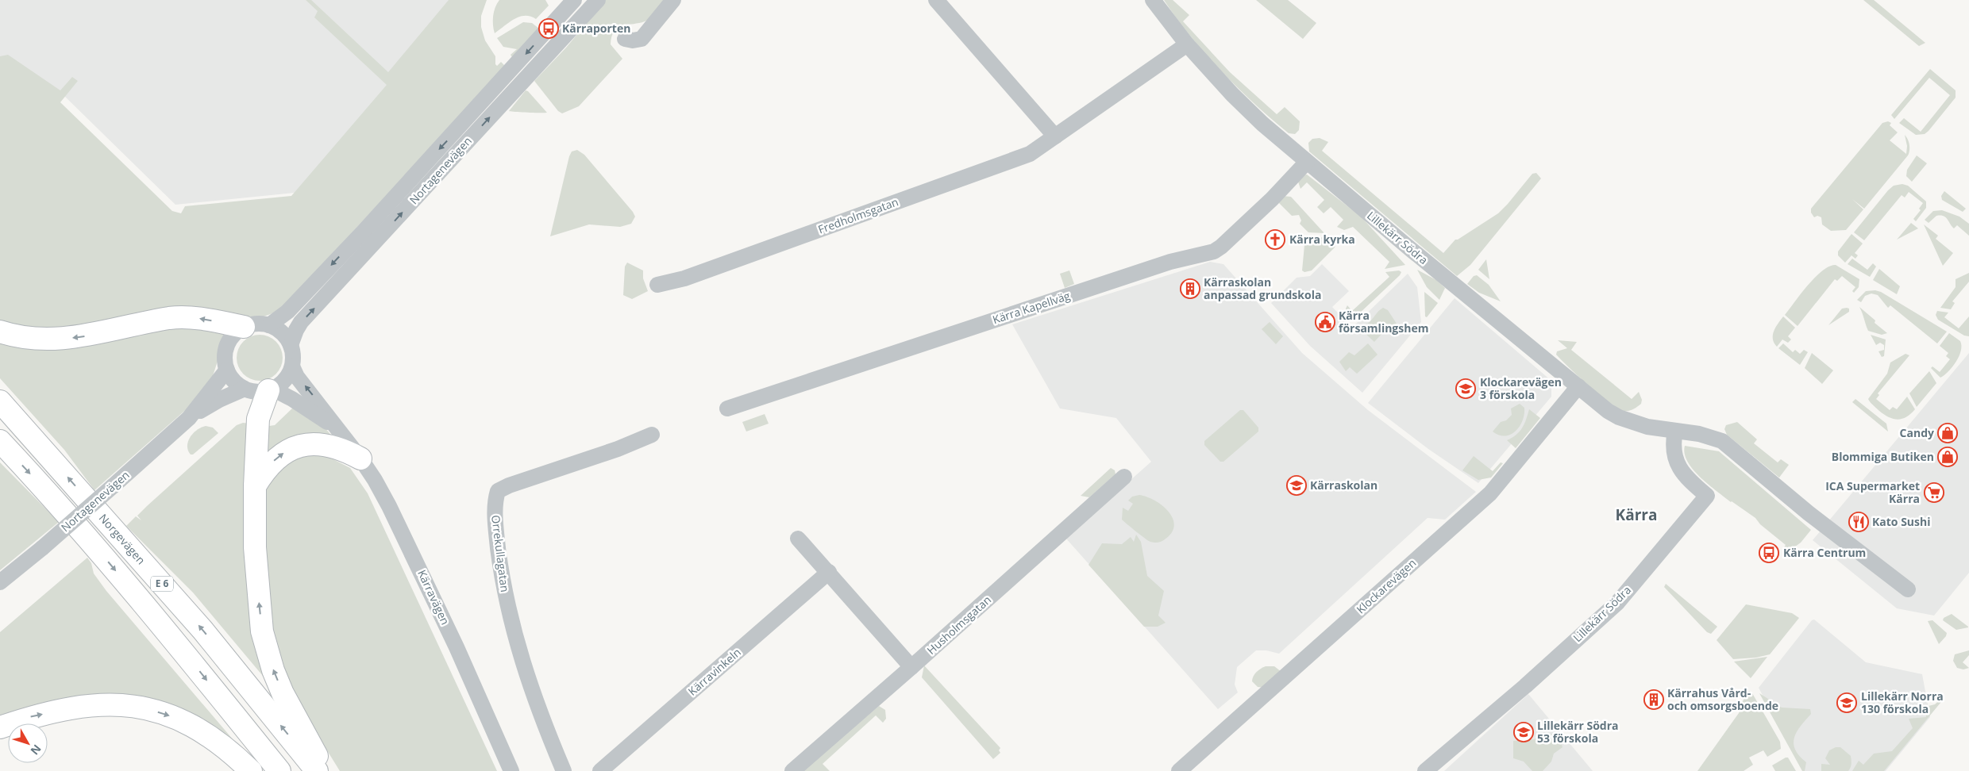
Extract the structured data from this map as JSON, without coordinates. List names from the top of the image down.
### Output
{
  "streets": {
    "highway": ["Norgevägen", "E 6"],
    "street": [
      "Nortagenevägen",
      "Fredholmsgatan",
      "Lillekärr Södra",
      "Kärra Kapellväg",
      "Orrekullagatan",
      "Klockarevägen",
      "Kärravägen",
      "Husholmsgatan",
      "Kärravinkeln"
    ]
  },
  "crossings": [
    ["Nortagenevägen", "Kärravägen"],
    ["Fredholmsgatan", "Lillekärr Södra"],
    ["Lillekärr Södra", "Kärra Kapellväg"],
    ["Lillekärr Södra", "Klockarevägen"]
  ],
  "districts": ["Kärra"],
  "places": {
    "bus stop": ["Kärraporten", "Kärra Centrum"],
    "church": ["Kärra kyrka"],
    "building": ["Kärraskolan anpassad grundskola", "Kärrahus Vård- och omsorgsboende"],
    "public building": ["Kärra församlingshem"],
    "school or university": [
      "Klockarevägen 3 förskola",
      "Kärraskolan",
      "Lillekärr Norra 130 förskola",
      "Lillekärr Södra 53 förskola"
    ],
    "shop": ["Candy", "Blommiga Butiken"],
    "supermarket": ["ICA Supermarket Kärra"],
    "restaurant": ["Kato Sushi"]
  },
  "north": "bottom right"
}
